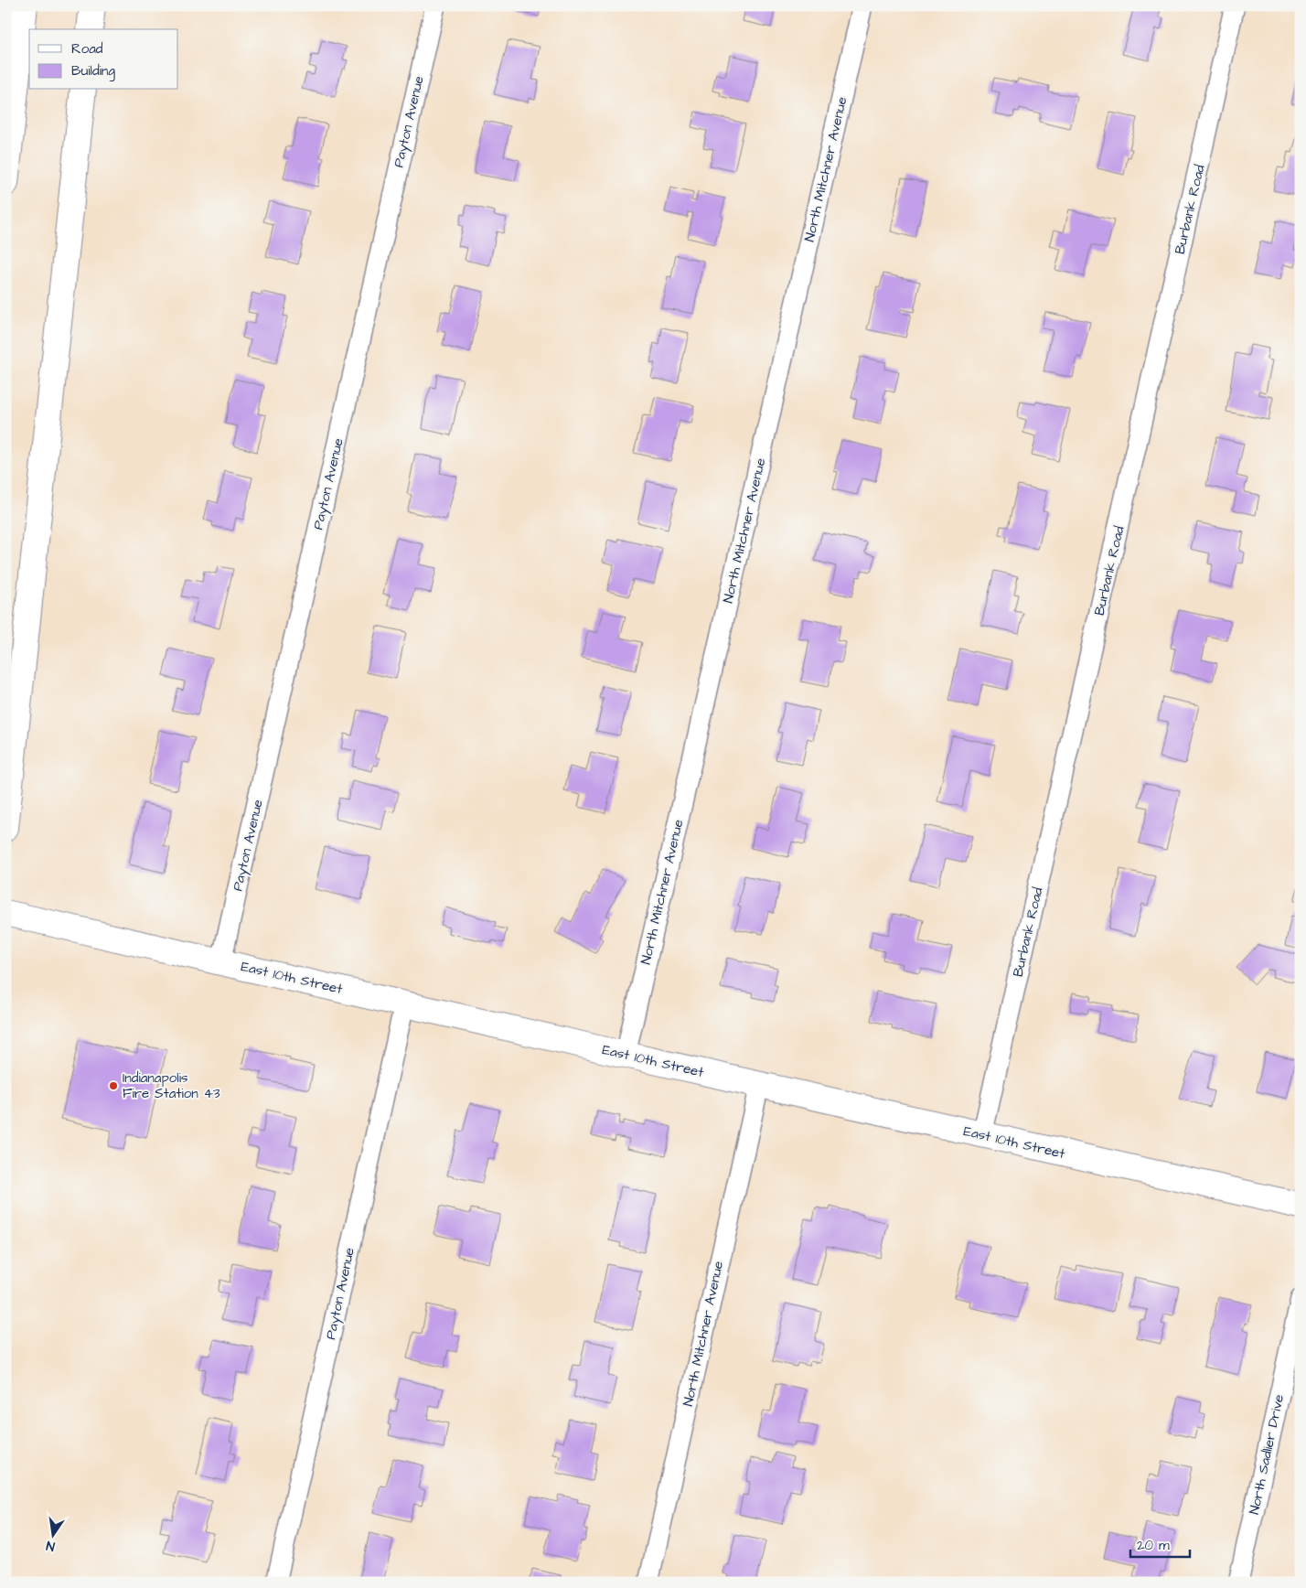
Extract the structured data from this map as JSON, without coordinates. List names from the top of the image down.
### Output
{
  "streets": {
    "main road": ["East 10th Street"],
    "street": [
      "Payton Avenue",
      "North Mitchner Avenue",
      "Burbank Road",
      "North Sadlier Drive"
    ]
  },
  "crossings": [
    ["Payton Avenue", "East 10th Street"],
    ["North Mitchner Avenue", "East 10th Street"],
    ["Burbank Road", "East 10th Street"]
  ],
  "places": ["Indianapolis Fire Station 43"],
  "legend": ["Road", "Building"],
  "scale_bar": "20 m",
  "north": "bottom"
}
